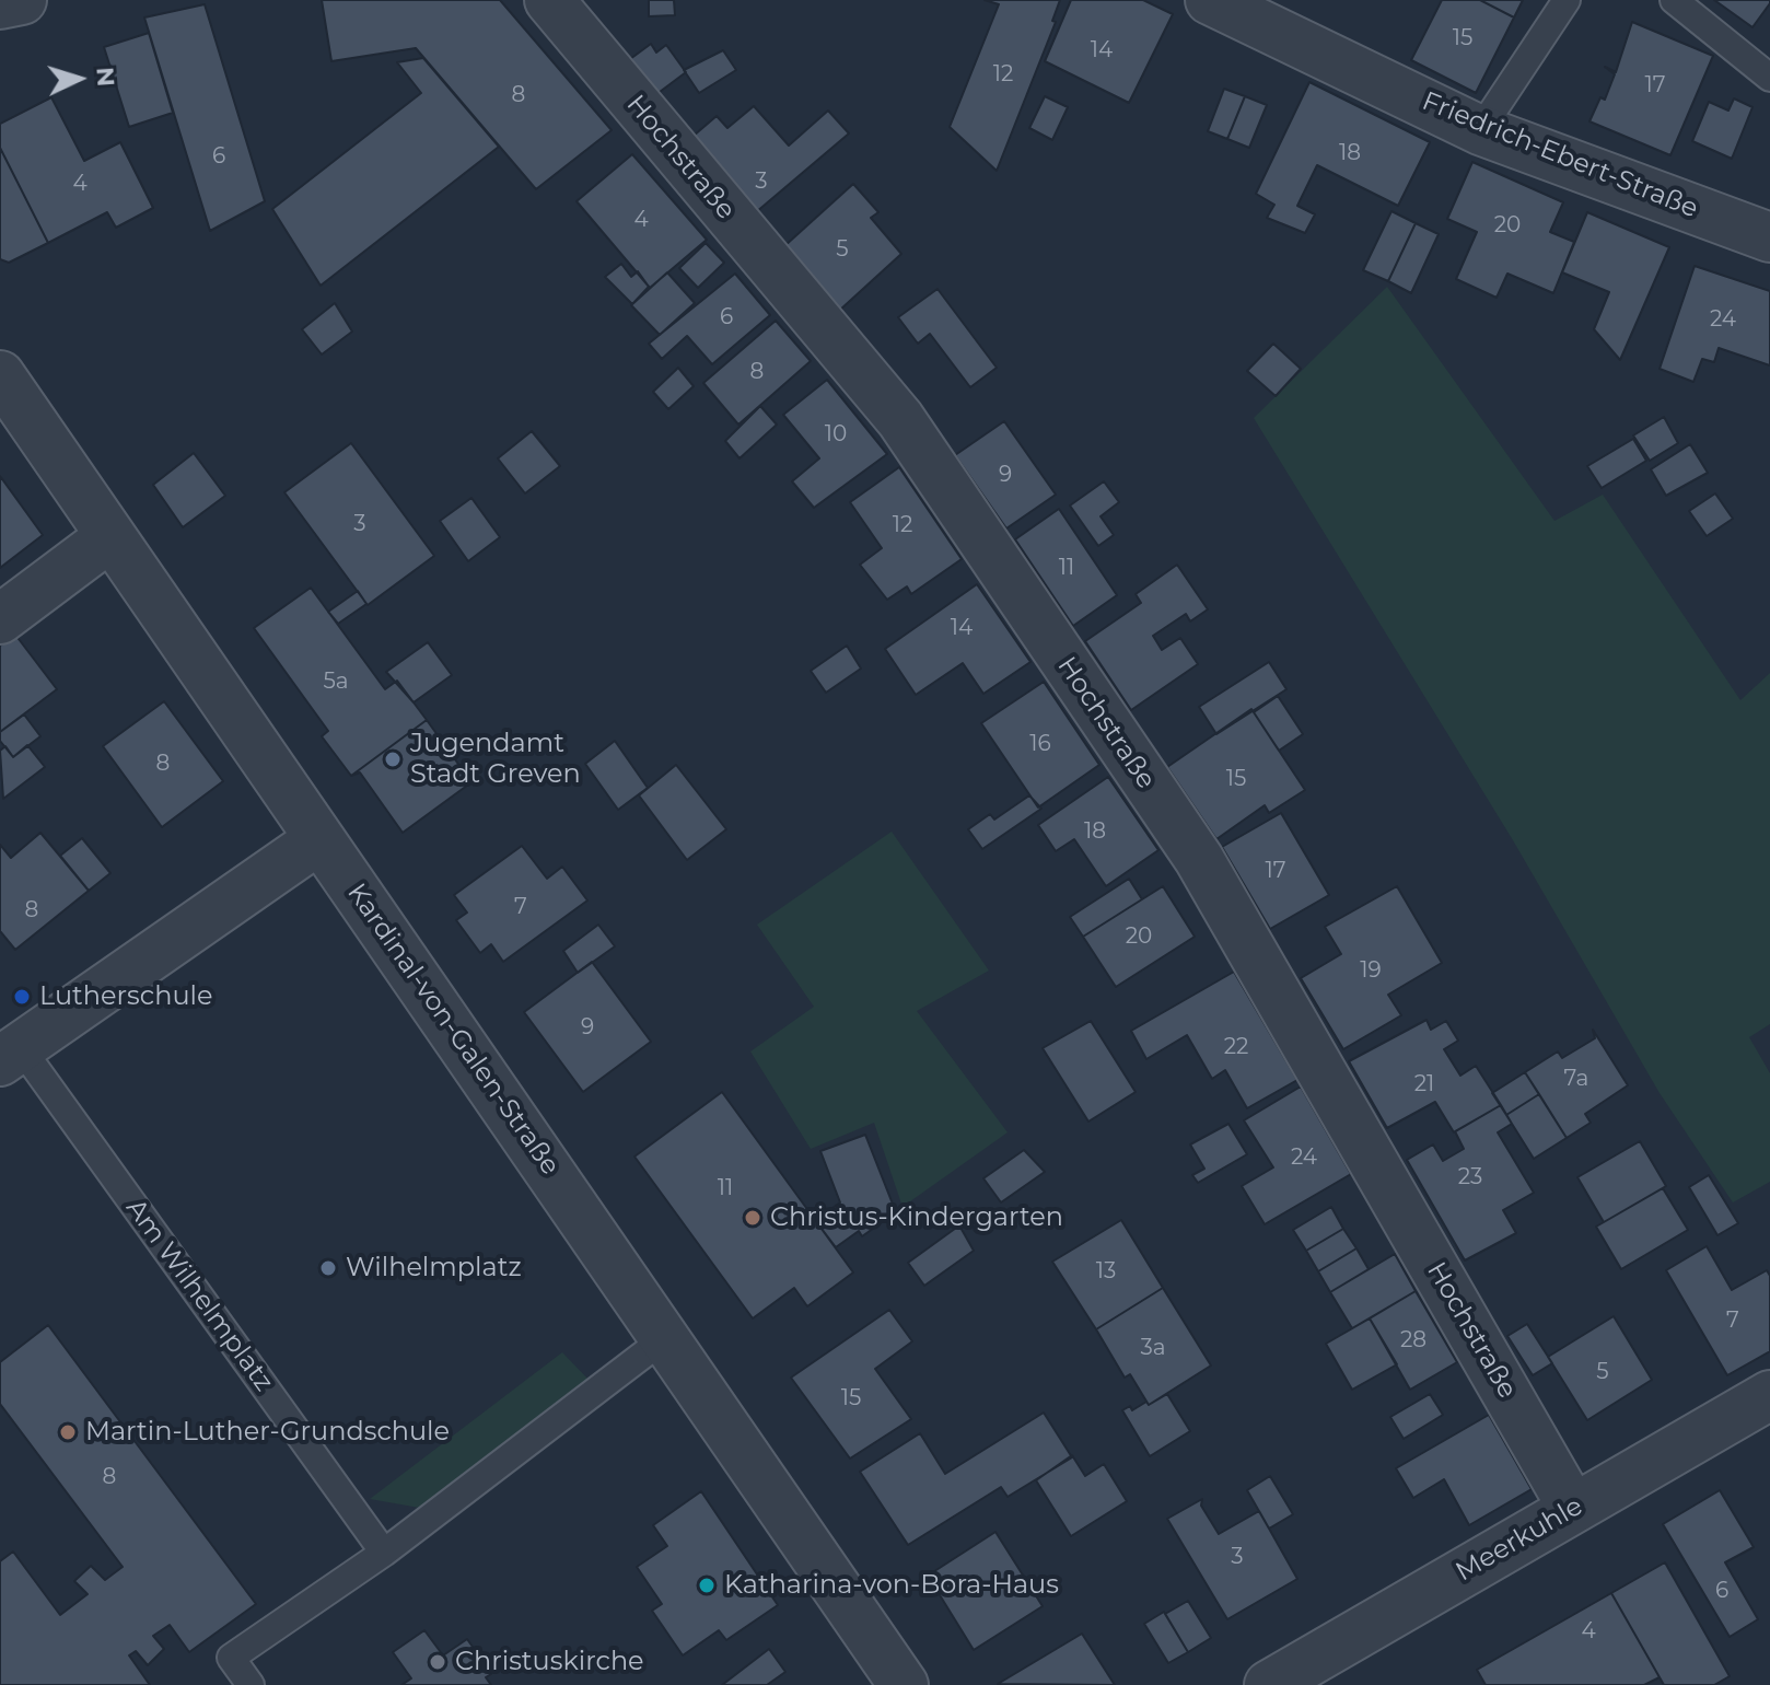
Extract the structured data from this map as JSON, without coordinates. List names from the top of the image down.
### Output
{
  "streets": {
    "street": [
      "Friedrich-Ebert-Straße",
      "Hochstraße",
      "Kardinal-von-Galen-Straße",
      "Am Wilhelmplatz",
      "Meerkuhle"
    ]
  },
  "crossings": [
    ["Hochstraße", "Meerkuhle"],
    ["Kardinal-von-Galen-Straße", "Am Wilhelmplatz"]
  ],
  "places": [
    "Jugendamt Stadt Greven",
    "Lutherschule",
    "Christus-Kindergarten",
    "Wilhelmplatz",
    "Martin-Luther-Grundschule",
    "Katharina-von-Bora-Haus",
    "Christuskirche"
  ],
  "house_numbers": [
    "15",
    "14",
    "12",
    "17",
    "8",
    "18",
    "6",
    "3",
    "4",
    "4",
    "20",
    "5",
    "6",
    "24",
    "8",
    "10",
    "9",
    "3",
    "12",
    "11",
    "14",
    "5a",
    "16",
    "8",
    "15",
    "18",
    "17",
    "7",
    "8",
    "20",
    "19",
    "9",
    "22",
    "7a",
    "21",
    "24",
    "23",
    "11",
    "13",
    "7",
    "28",
    "3a",
    "5",
    "15",
    "8",
    "3",
    "6",
    "4"
  ],
  "north": "right"
}
